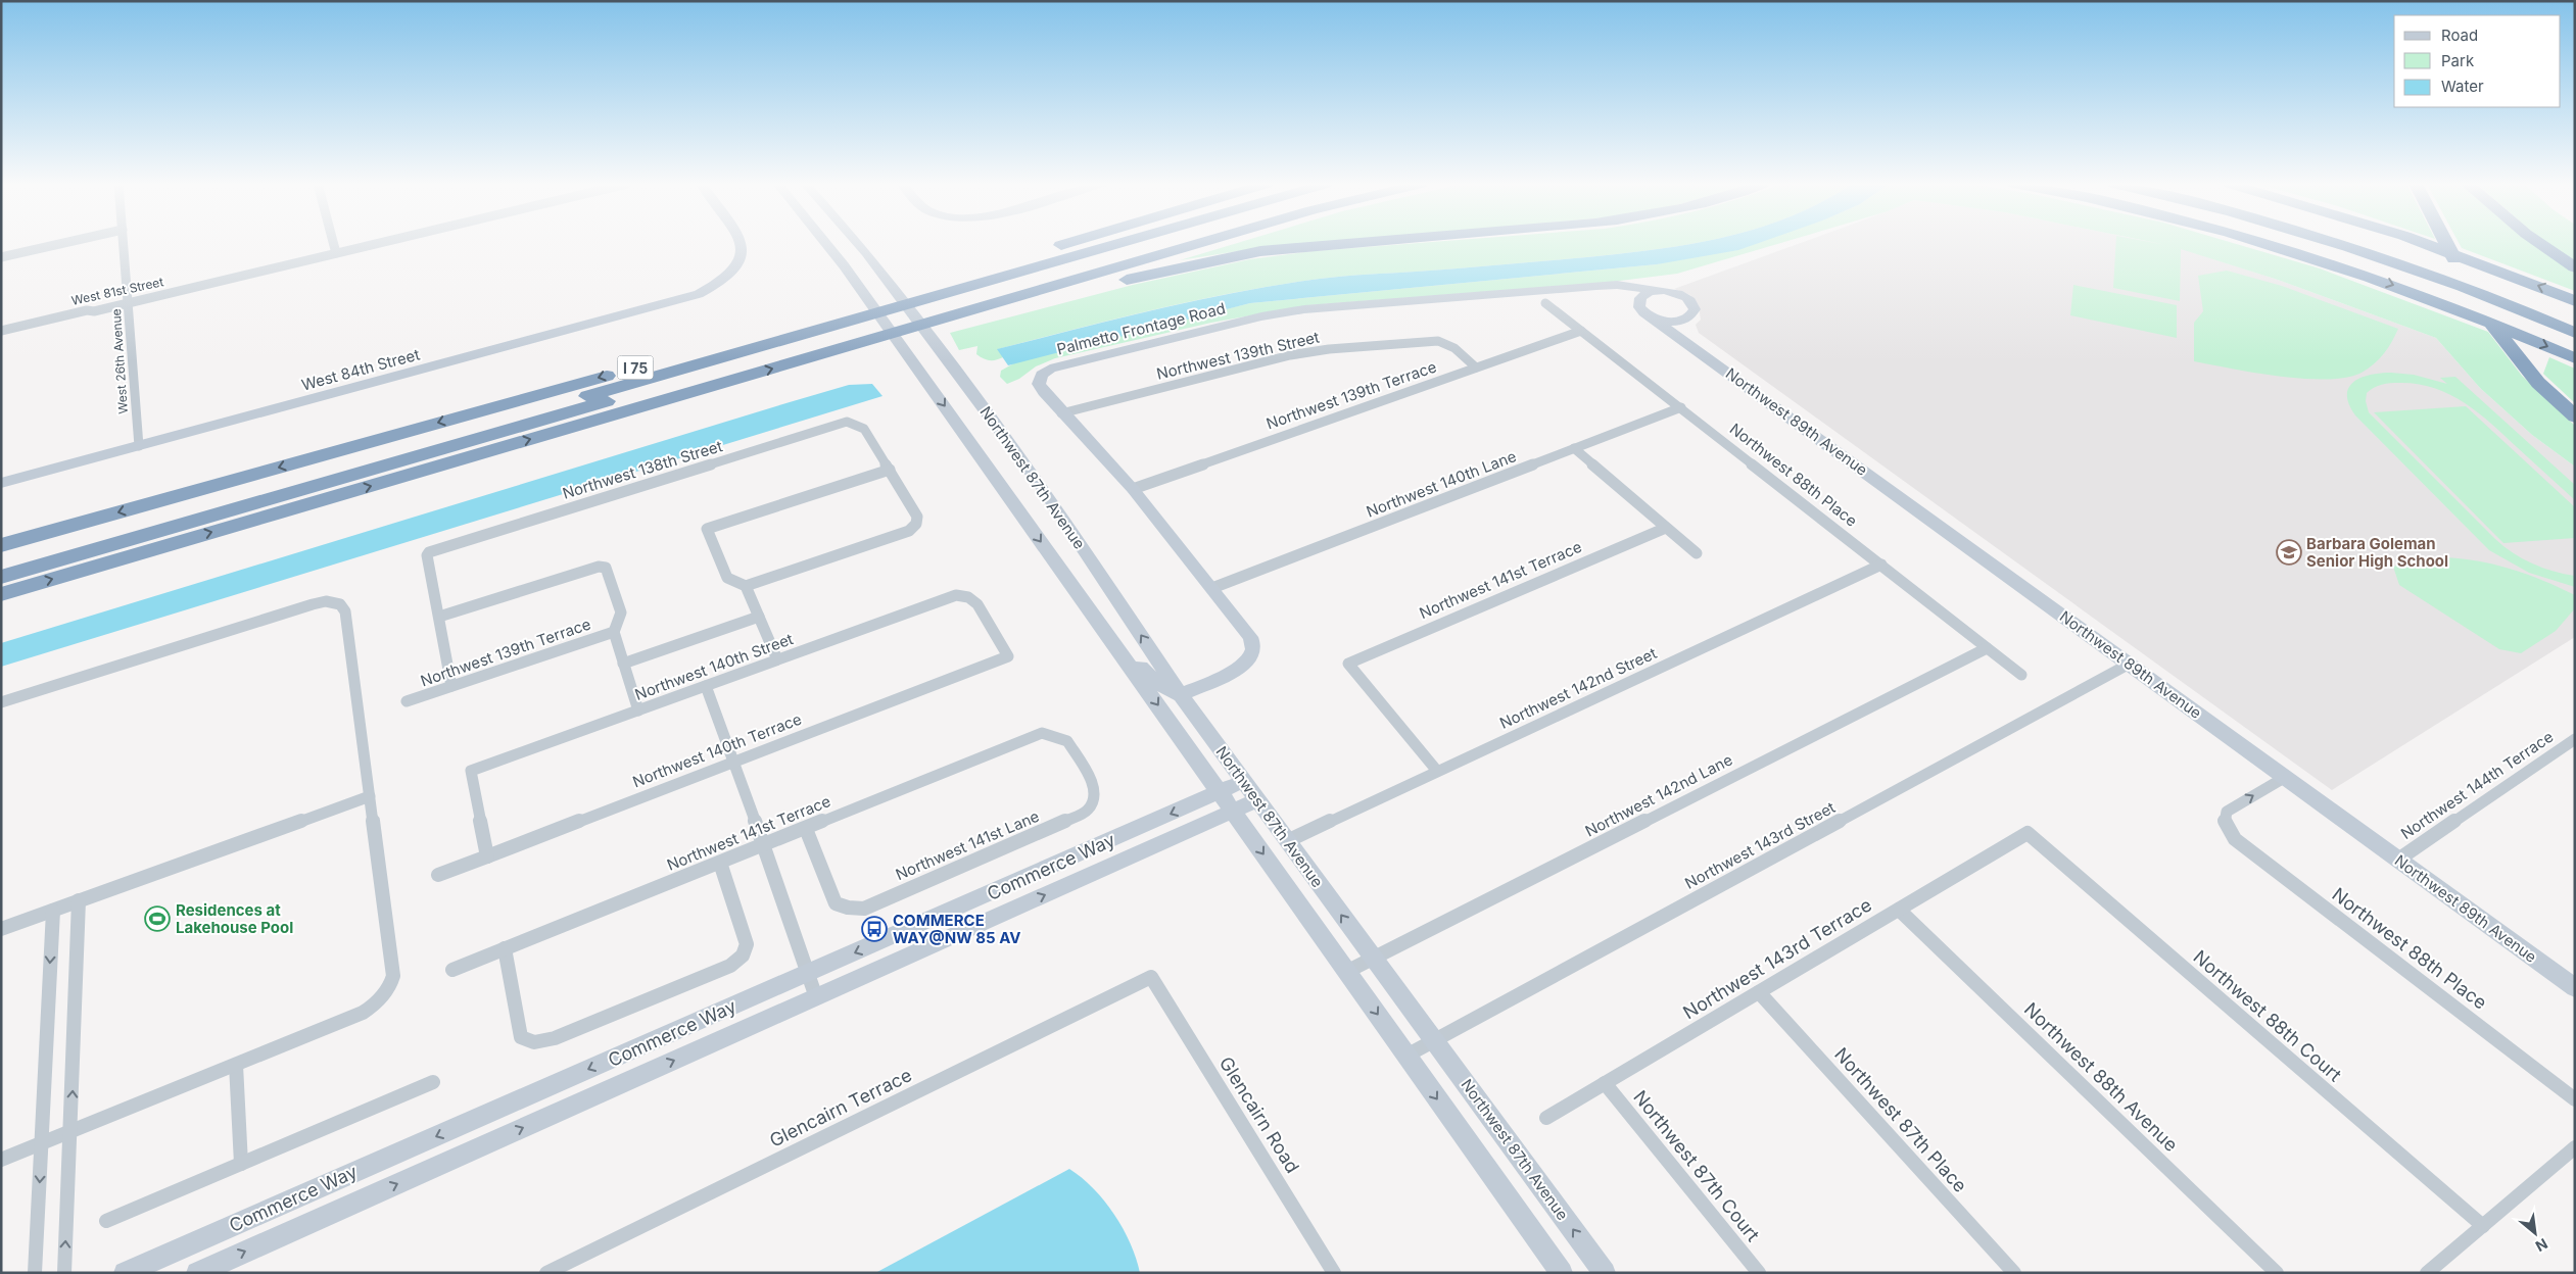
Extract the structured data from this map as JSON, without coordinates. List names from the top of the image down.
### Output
{
  "streets": {
    "highway": ["I 75"],
    "main road": ["Northwest 89th Avenue", "Northwest 87th Avenue"],
    "street": [
      "West 81st Street",
      "Palmetto Frontage Road",
      "Northwest 139th Street",
      "West 26th Avenue",
      "West 84th Street",
      "Northwest 139th Terrace",
      "Northwest 138th Street",
      "Northwest 88th Place",
      "Northwest 140th Lane",
      "Northwest 141st Terrace",
      "Northwest 140th Street",
      "Northwest 142nd Street",
      "Northwest 140th Terrace",
      "Northwest 144th Terrace",
      "Northwest 142nd Lane",
      "Northwest 141st Lane",
      "Northwest 143rd Street",
      "Commerce Way",
      "Northwest 143rd Terrace",
      "Northwest 88th Court",
      "Northwest 88th Avenue",
      "Glencairn Terrace",
      "Glencairn Road",
      "Northwest 87th Place",
      "Northwest 87th Court"
    ]
  },
  "crossings": [
    ["West 81st Street", "West 26th Avenue"],
    ["Palmetto Frontage Road", "Northwest 139th Street"],
    ["Palmetto Frontage Road", "Northwest 139th Terrace"],
    ["Palmetto Frontage Road", "Northwest 89th Avenue"],
    ["Palmetto Frontage Road", "Northwest 87th Avenue"],
    ["Palmetto Frontage Road", "Northwest 140th Lane"],
    ["Northwest 139th Street", "Northwest 139th Terrace"],
    ["West 26th Avenue", "West 84th Street"],
    ["Northwest 139th Terrace", "Northwest 88th Place"],
    ["Northwest 89th Avenue", "Northwest 88th Place"],
    ["Northwest 89th Avenue", "Northwest 144th Terrace"],
    ["Northwest 89th Avenue", "Northwest 143rd Street"],
    ["Northwest 88th Place", "Northwest 140th Lane"],
    ["Northwest 88th Place", "Northwest 142nd Street"],
    ["Northwest 88th Place", "Northwest 142nd Lane"],
    ["Northwest 87th Avenue", "Northwest 142nd Street"],
    ["Northwest 87th Avenue", "Northwest 142nd Lane"],
    ["Northwest 87th Avenue", "Northwest 143rd Street"],
    ["Northwest 87th Avenue", "Commerce Way"],
    ["Northwest 141st Terrace", "Northwest 142nd Street"],
    ["Northwest 141st Terrace", "Northwest 141st Lane"],
    ["Northwest 140th Street", "Northwest 140th Terrace"],
    ["Northwest 143rd Terrace", "Northwest 88th Court"],
    ["Northwest 143rd Terrace", "Northwest 88th Avenue"],
    ["Northwest 143rd Terrace", "Northwest 87th Place"],
    ["Northwest 143rd Terrace", "Northwest 87th Court"],
    ["Glencairn Terrace", "Glencairn Road"]
  ],
  "one_way": ["Northwest 88th Place"],
  "places": {
    "school or university": ["Barbara Goleman Senior High School"],
    "sports": ["Residences at Lakehouse Pool"],
    "bus stop": ["COMMERCE WAY@NW 85 AV"]
  },
  "legend": ["Road", "Park", "Water"],
  "north": "bottom right"
}
